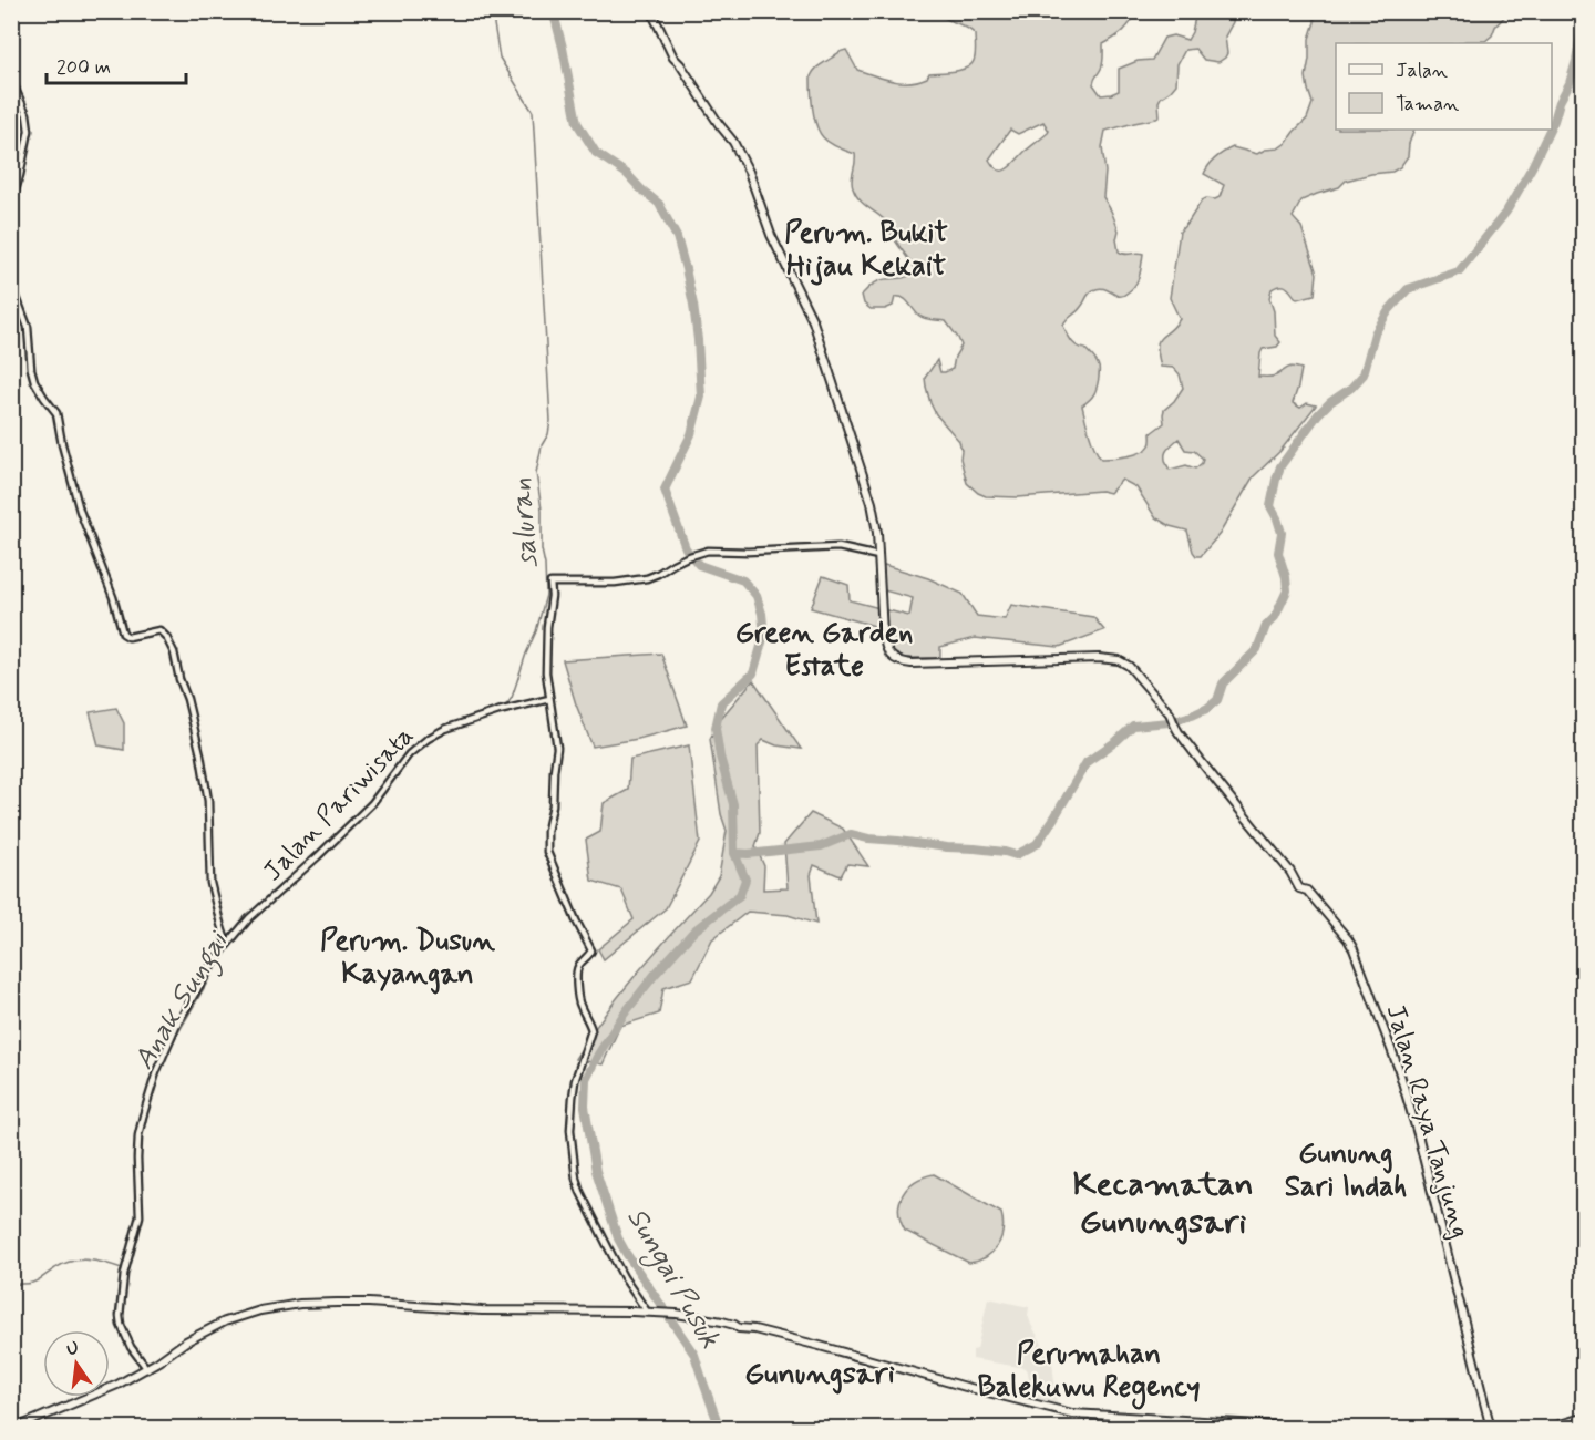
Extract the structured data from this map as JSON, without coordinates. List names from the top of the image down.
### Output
{
  "streets": {
    "main road": ["Jalan Raya Tanjung"],
    "street": ["Jalan Pariwisata"]
  },
  "districts": [
    "Perum. Bukit Hijau Kekait",
    "Green Garden Estate",
    "Perum. Dusun Kayangan",
    "Gunung Sari Indah",
    "Kecamatan Gunungsari",
    "Perumahan Balekuwu Regency",
    "Gunungsari"
  ],
  "water": ["saluran", "Anak Sungai", "Sungai Pusuk"],
  "legend": ["Jalan", "Taman"],
  "scale_bar": "200 m",
  "north": "top"
}
